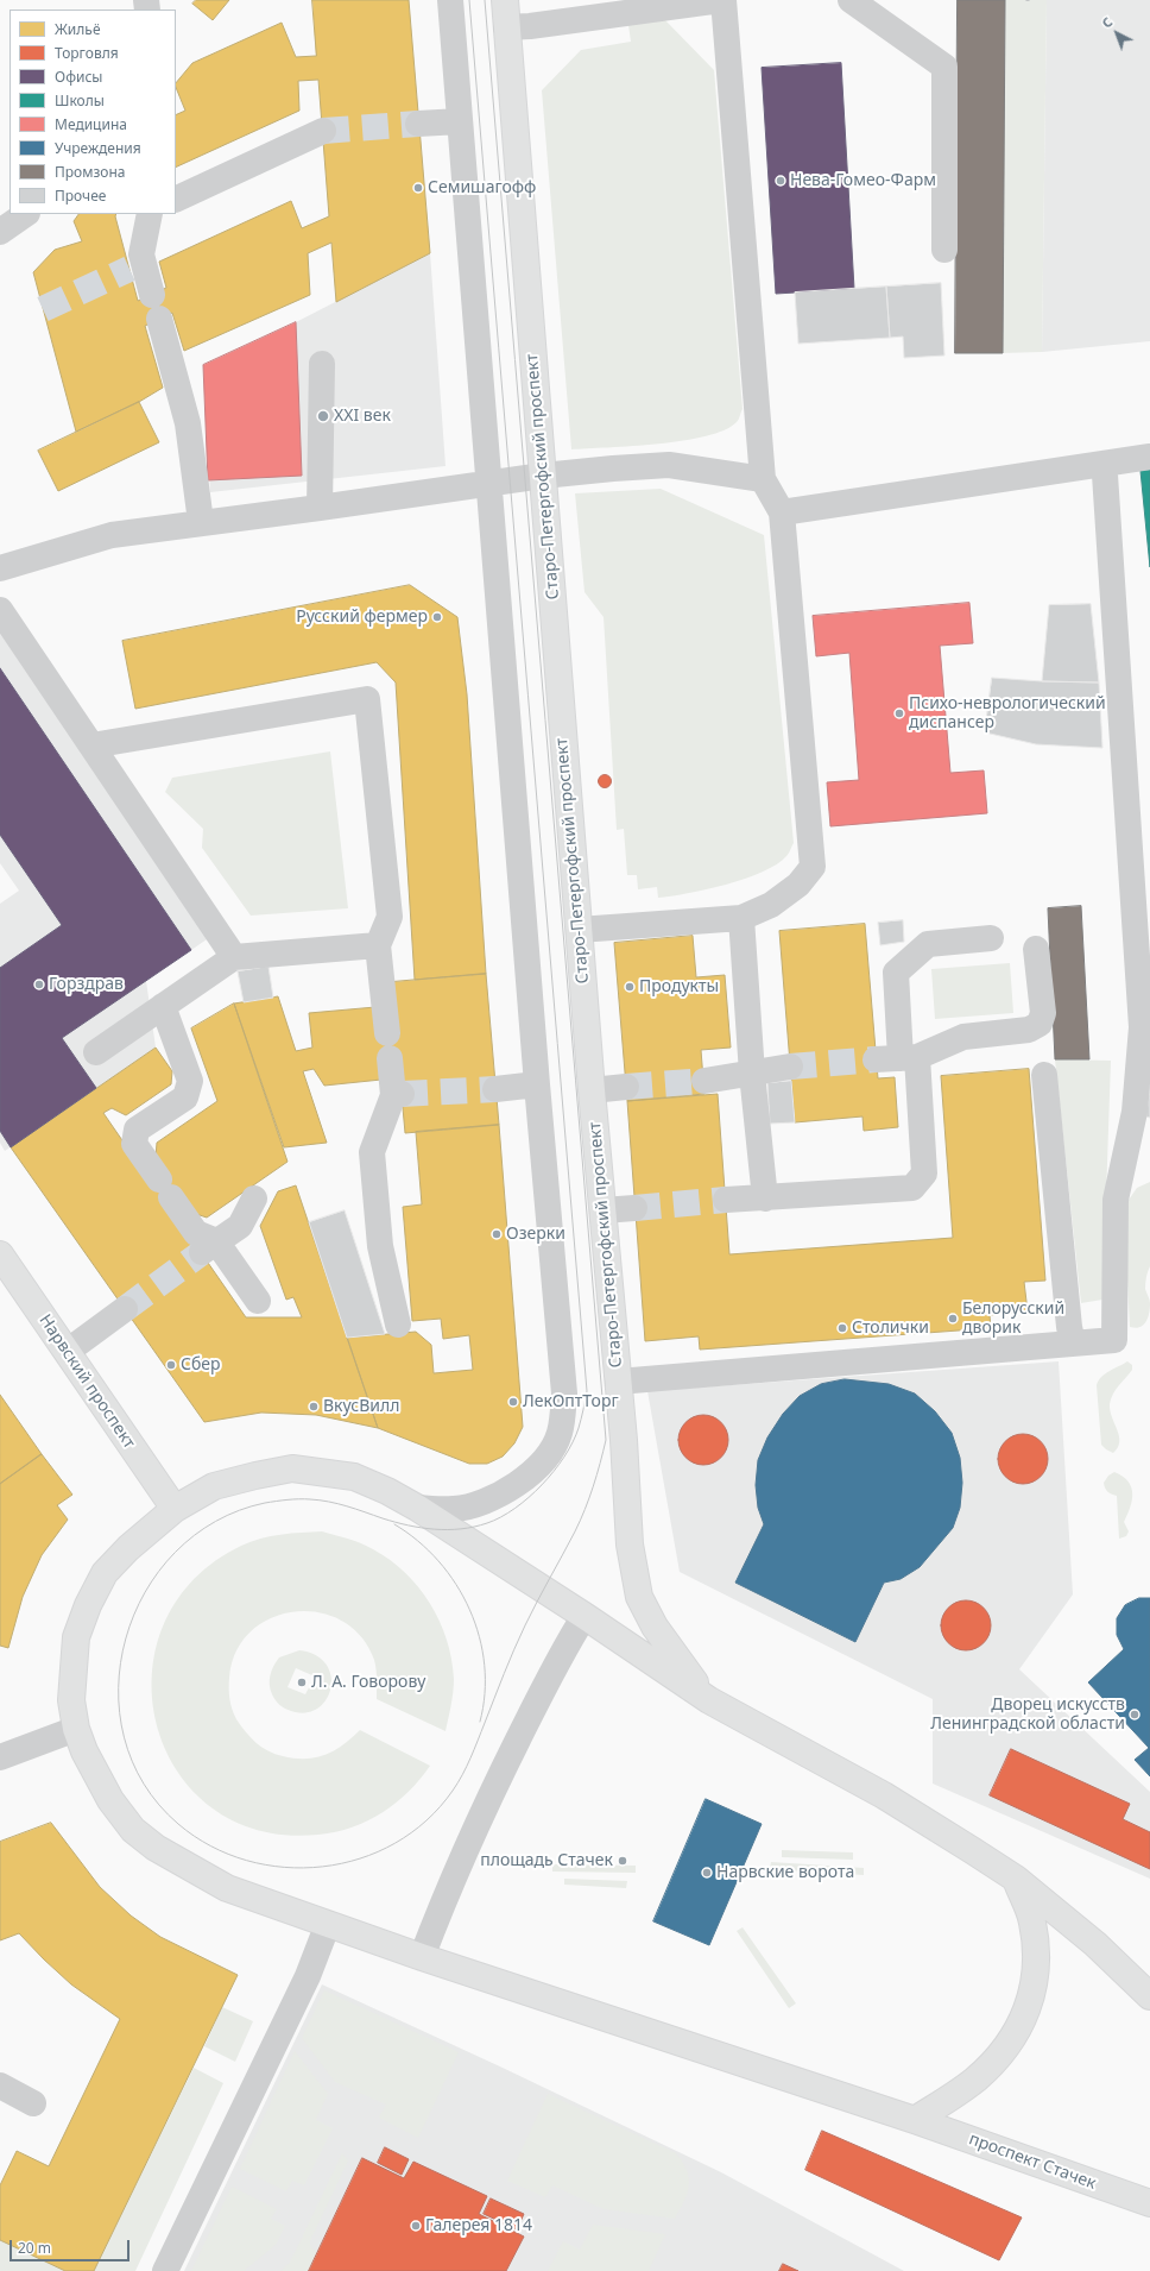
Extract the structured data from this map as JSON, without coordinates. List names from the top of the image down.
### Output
{
  "streets": {
    "main road": ["Старо-Петергофский проспект", "Нарвский проспект", "проспект Стачек"]
  },
  "places": [
    "Нева-Гомео-Фарм",
    "Семишагофф",
    "XXI век",
    "Русский фермер",
    "Психо-неврологический диспансер",
    "Горздрав",
    "Продукты",
    "Озерки",
    "Белорусский дворик",
    "Столички",
    "Сбер",
    "ЛекОптТорг",
    "ВкусВилл",
    "Л. А. Говорову",
    "Дворец искусств Ленинградской области",
    "площадь Стачек",
    "Нарвские ворота",
    "Галерея 1814"
  ],
  "legend": [
    "Жильё",
    "Торговля",
    "Офисы",
    "Школы",
    "Медицина",
    "Учреждения",
    "Промзона",
    "Прочее"
  ],
  "scale_bar": "20 m",
  "north": "top left"
}
